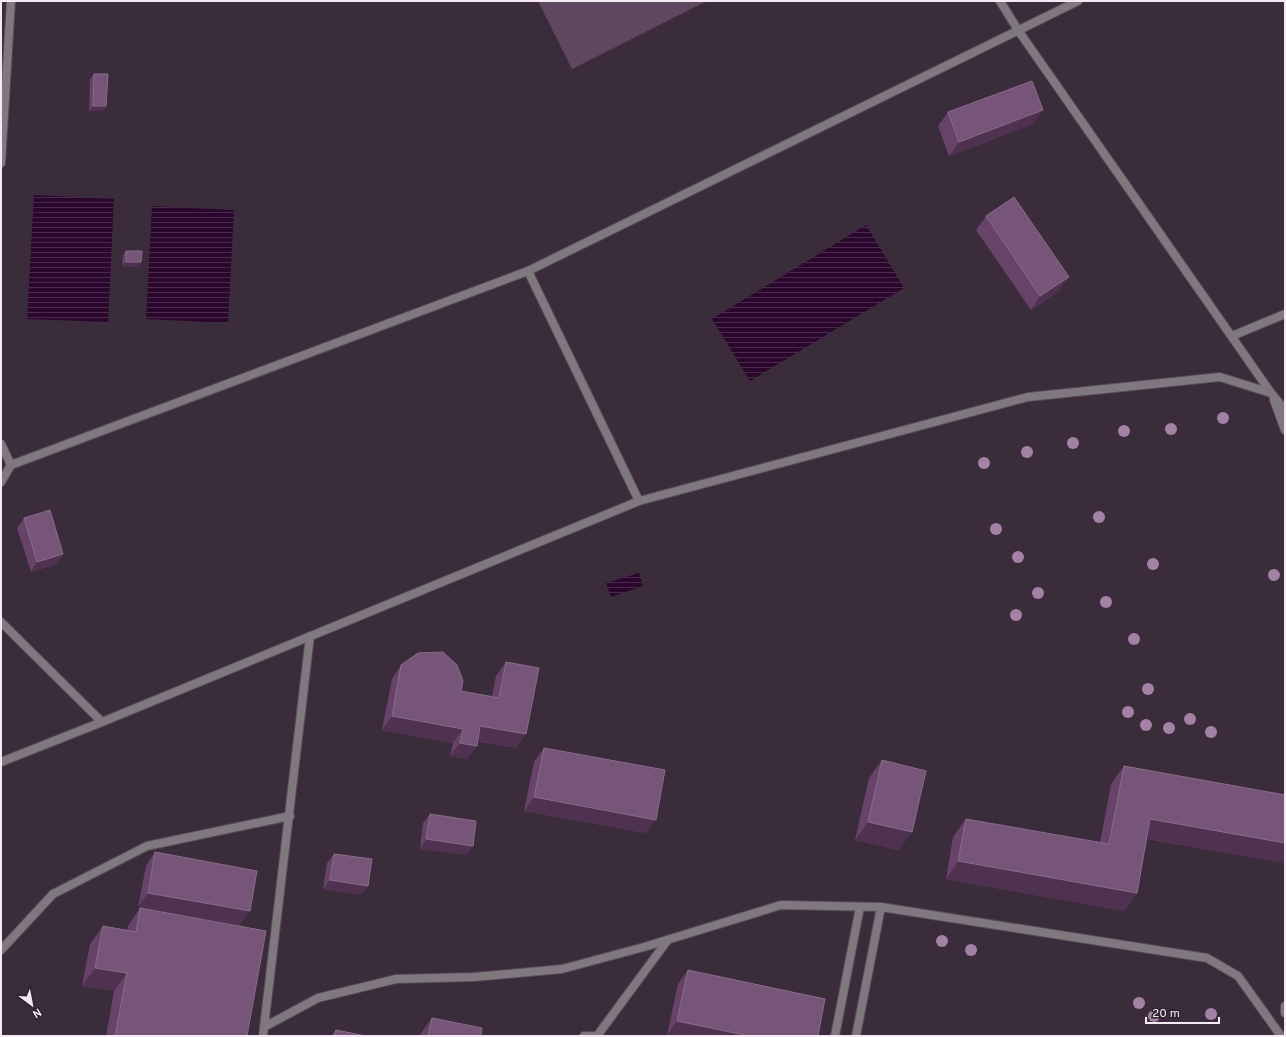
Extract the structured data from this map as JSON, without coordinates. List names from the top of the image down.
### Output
{
  "scale_bar": "20 m",
  "north": "bottom right"
}
